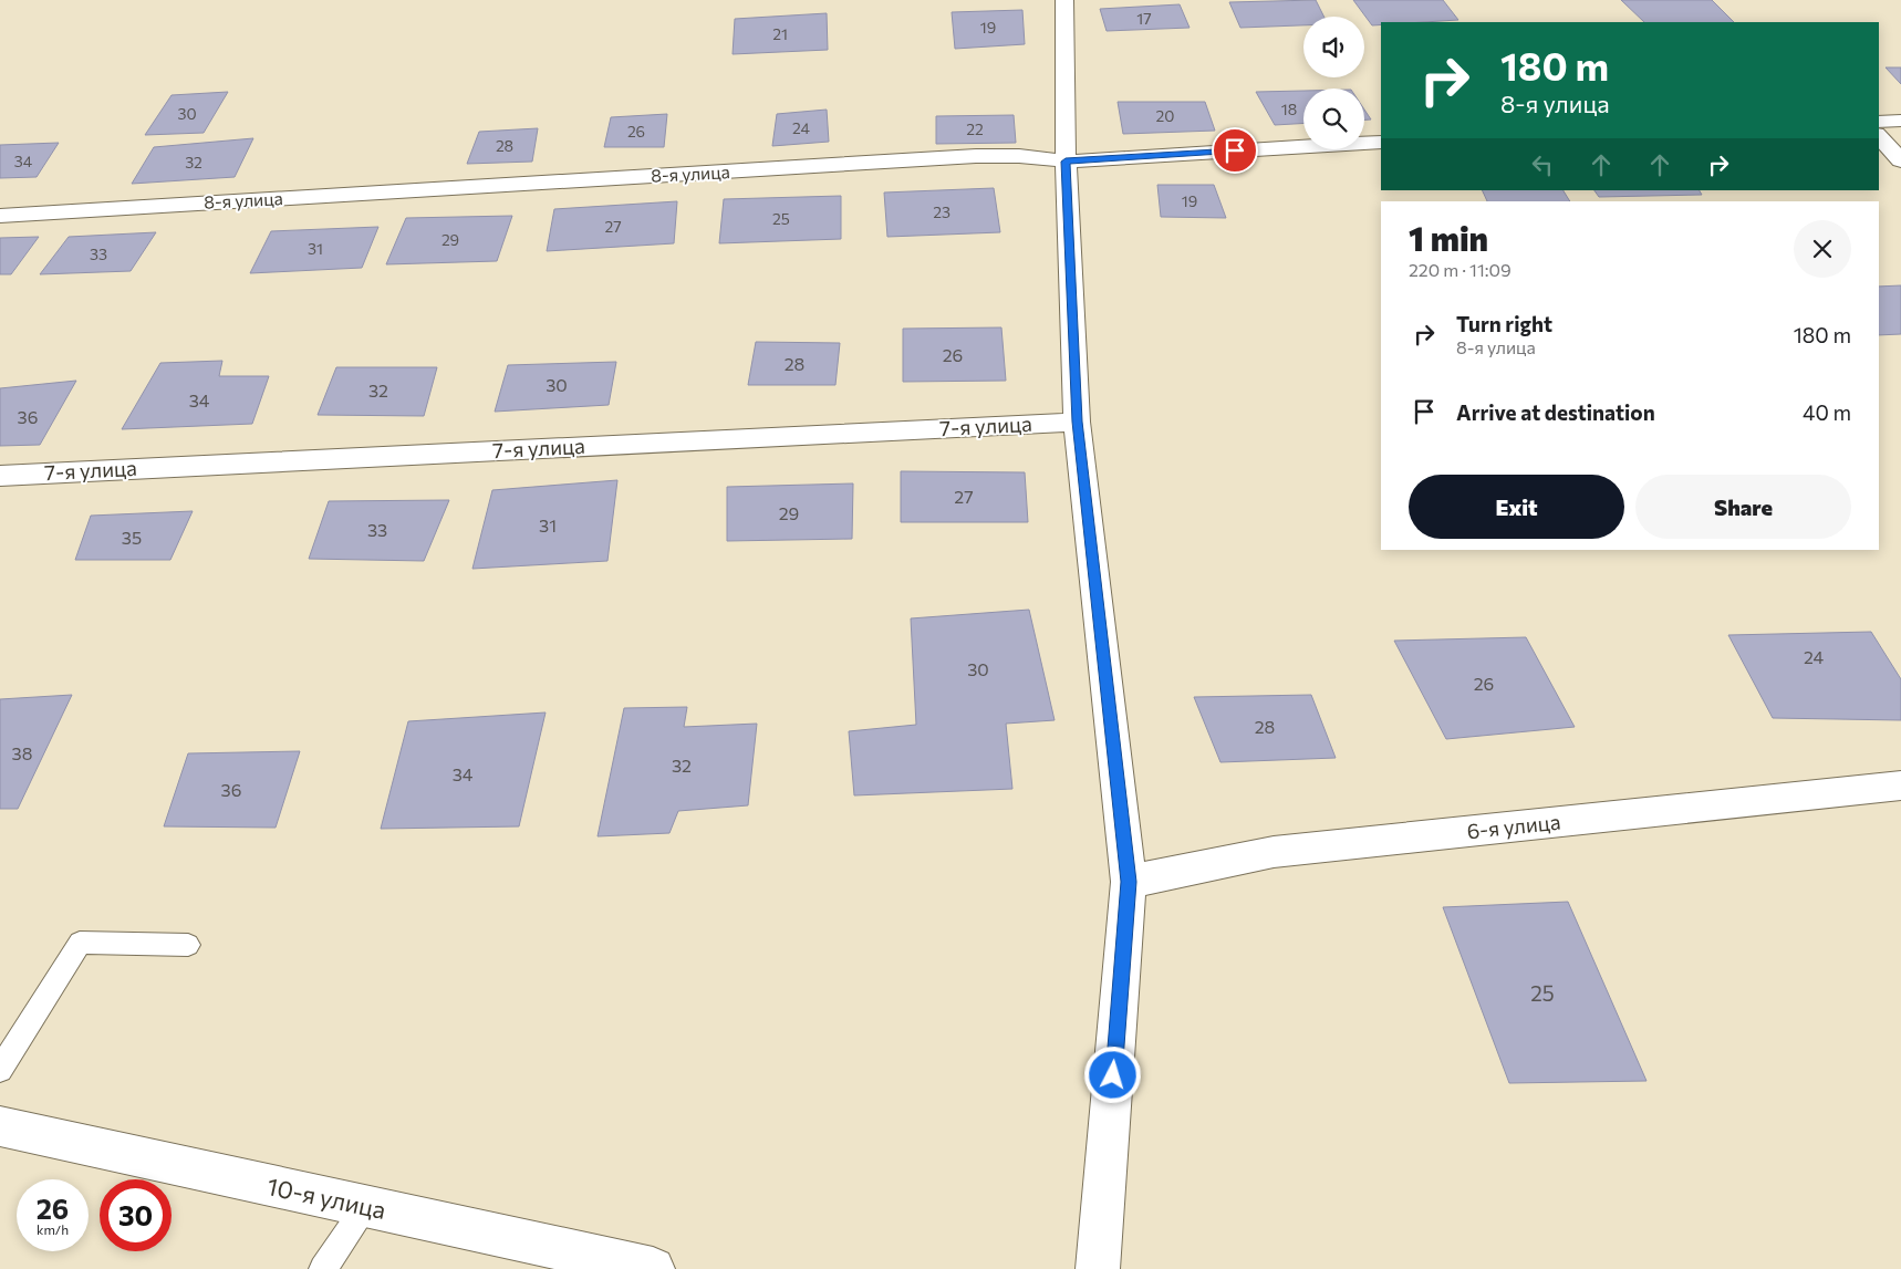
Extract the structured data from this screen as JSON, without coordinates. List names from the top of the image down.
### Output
{
  "streets": {
    "street": [
      "8-я улица",
      "7-я улица",
      "6-я улица",
      "10-я улица"
    ]
  },
  "house_numbers": [
    "17",
    "19",
    "21",
    "18",
    "30",
    "20",
    "24",
    "22",
    "26",
    "28",
    "34",
    "32",
    "19",
    "23",
    "25",
    "27",
    "29",
    "31",
    "33",
    "26",
    "28",
    "30",
    "32",
    "34",
    "36",
    "27",
    "29",
    "31",
    "33",
    "35",
    "24",
    "30",
    "26",
    "28",
    "38",
    "32",
    "34",
    "36",
    "25"
  ],
  "page": {
    "turn": ["180 m", "8-я улица"],
    "heading": ["1 min", "220 m · 11:09"],
    "list": [
      {
        "name": "Turn right",
        "note": "8-я улица",
        "value": "180 m"
      },
      {
        "name": "Arrive at destination",
        "value": "40 m"
      }
    ],
    "buttons": ["Exit", "Share"],
    "speed": "26 km/h",
    "limit": "30"
  }
}
